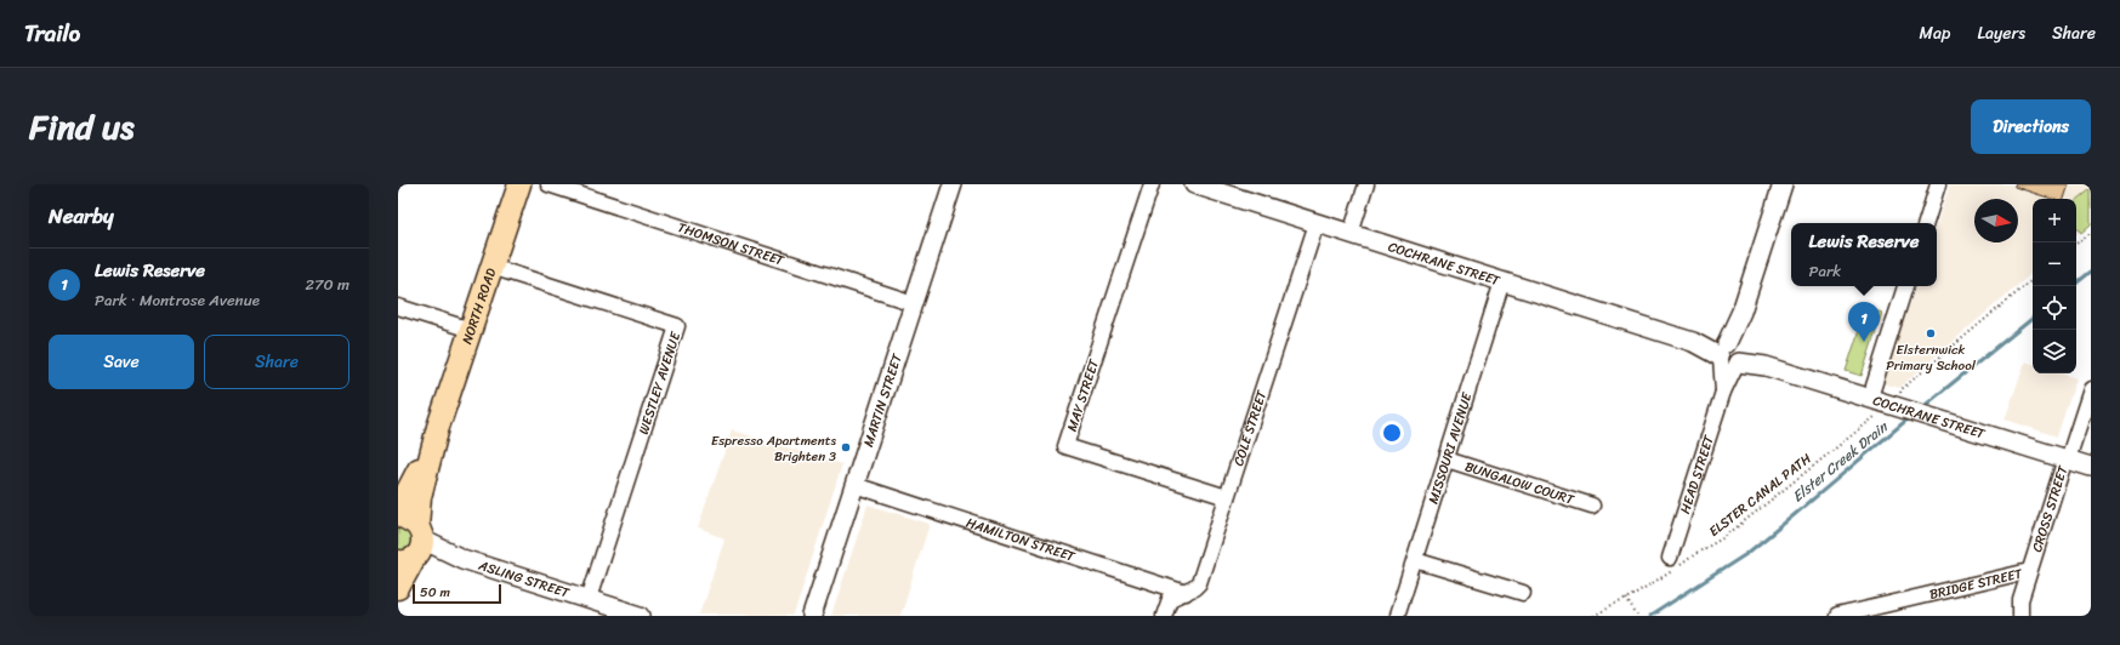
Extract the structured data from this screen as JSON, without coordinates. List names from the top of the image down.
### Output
{
  "streets": {
    "main road": ["NORTH ROAD"],
    "street": [
      "THOMSON STREET",
      "COCHRANE STREET",
      "WESTLEY AVENUE",
      "MAY STREET",
      "MARTIN STREET",
      "COLE STREET",
      "MISSOURI AVENUE",
      "HEAD STREET",
      "BUNGALOW COURT",
      "CROSS STREET",
      "HAMILTON STREET",
      "ASLING STREET",
      "BRIDGE STREET"
    ],
    "path": ["ELSTER CANAL PATH"]
  },
  "crossings": [
    ["THOMSON STREET", "MARTIN STREET"],
    ["COCHRANE STREET", "COLE STREET"],
    ["COCHRANE STREET", "MISSOURI AVENUE"],
    ["COCHRANE STREET", "HEAD STREET"],
    ["COCHRANE STREET", "ELSTER CANAL PATH"],
    ["COCHRANE STREET", "CROSS STREET"],
    ["NORTH ROAD", "WESTLEY AVENUE"],
    ["NORTH ROAD", "ASLING STREET"],
    ["WESTLEY AVENUE", "ASLING STREET"],
    ["MAY STREET", "COLE STREET"],
    ["MARTIN STREET", "HAMILTON STREET"],
    ["COLE STREET", "HAMILTON STREET"],
    ["MISSOURI AVENUE", "BUNGALOW COURT"],
    ["CROSS STREET", "BRIDGE STREET"]
  ],
  "water": ["Elster Creek Drain"],
  "places": ["Elsternwick Primary School", "Espresso Apartments Brighten 3"],
  "scale_bar": "50 m",
  "north": "right",
  "page": {
    "header": "Trailo",
    "nav": ["Map", "Layers", "Share"],
    "title": "Find us",
    "buttons": [
      "Directions",
      ["Save", "Share"]
    ],
    "heading": "Nearby",
    "map_buttons": ["+", "−"],
    "popup": ["Lewis Reserve", "Park"],
    "list": [
      {
        "mark": "1",
        "name": "Lewis Reserve",
        "note": "Park · Montrose Avenue",
        "value": "270 m"
      }
    ],
    "pins": "1",
    "scale": "50 m"
  }
}
